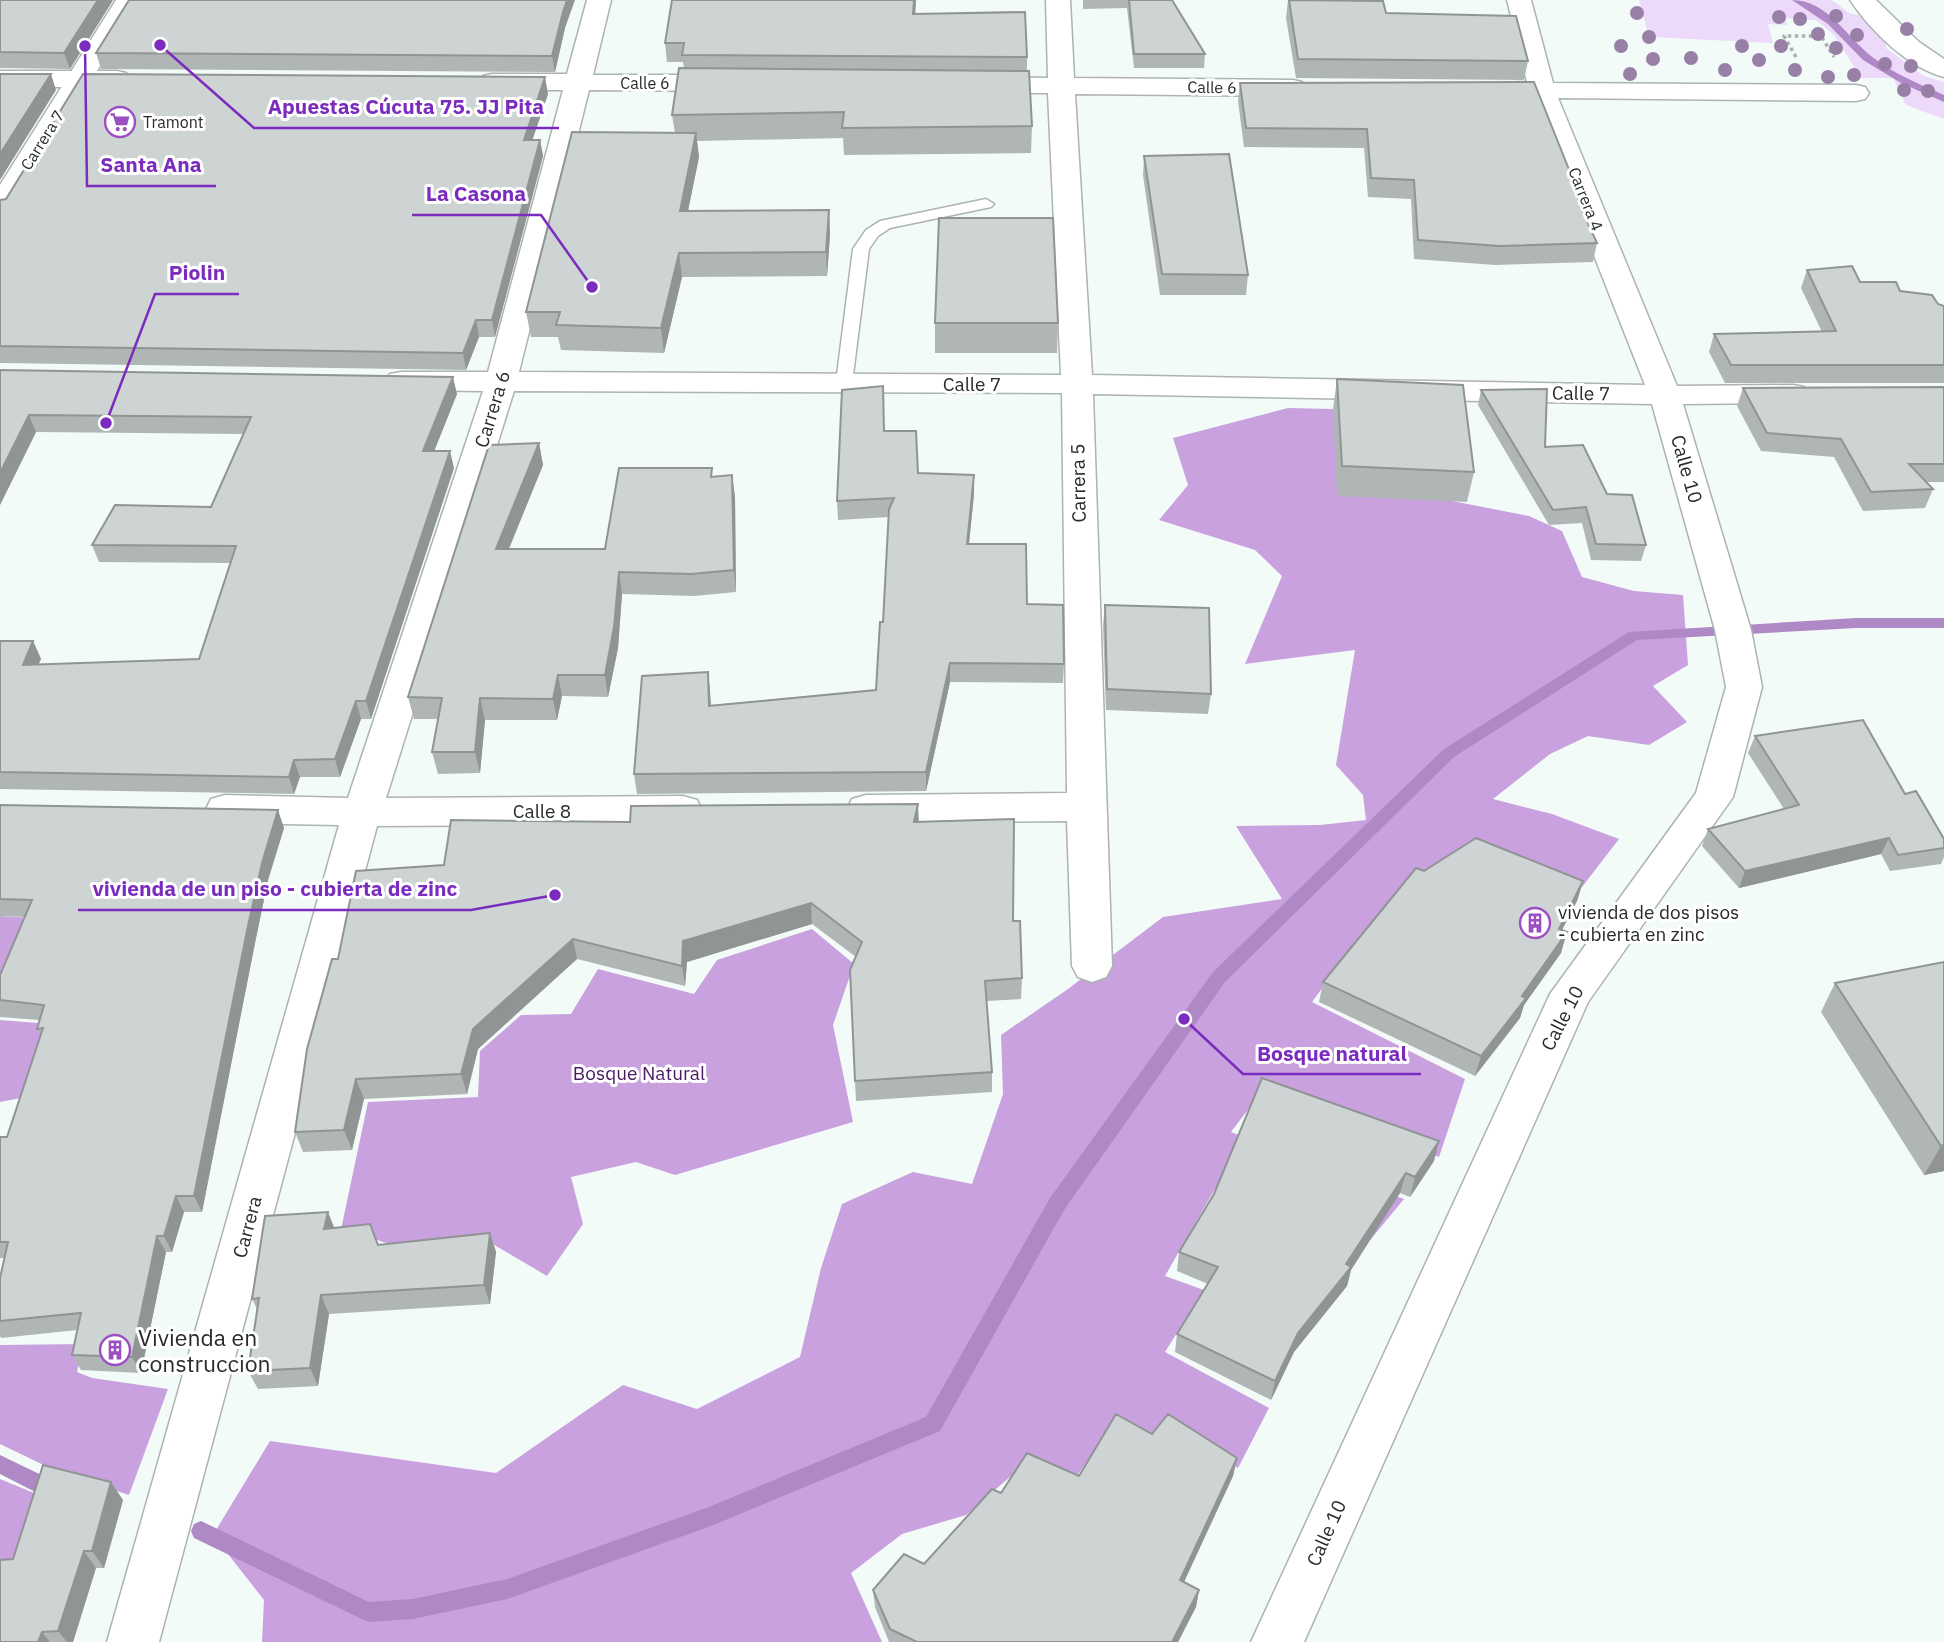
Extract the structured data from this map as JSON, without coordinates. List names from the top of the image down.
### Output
{
  "streets": {
    "street": [
      "Calle 6",
      "Carrera 7",
      "Carrera 4",
      "Calle 7",
      "Carrera 6",
      "Calle 10",
      "Carrera 5",
      "Calle 8",
      "Carrera"
    ]
  },
  "crossings": [
    ["Calle 6", "Carrera 6"],
    ["Calle 6", "Carrera 5"],
    ["Carrera 4", "Calle 7"],
    ["Carrera 4", "Calle 10"],
    ["Calle 7", "Carrera 6"],
    ["Calle 7", "Calle 10"],
    ["Calle 7", "Carrera 5"],
    ["Carrera 6", "Calle 8"],
    ["Carrera 6", "Carrera"],
    ["Calle 8", "Carrera"]
  ],
  "parks": ["Bosque Natural"],
  "places": {
    "other": [
      "Apuestas Cúcuta 75. JJ Pita",
      "Santa Ana",
      "La Casona",
      "Piolin",
      "vivienda de un piso - cubierta de zinc",
      "Bosque natural"
    ],
    "supermarket": ["Tramont"],
    "building": ["vivienda de dos pisos - cubierta en zinc", "Vivienda en construccion"]
  }
}
